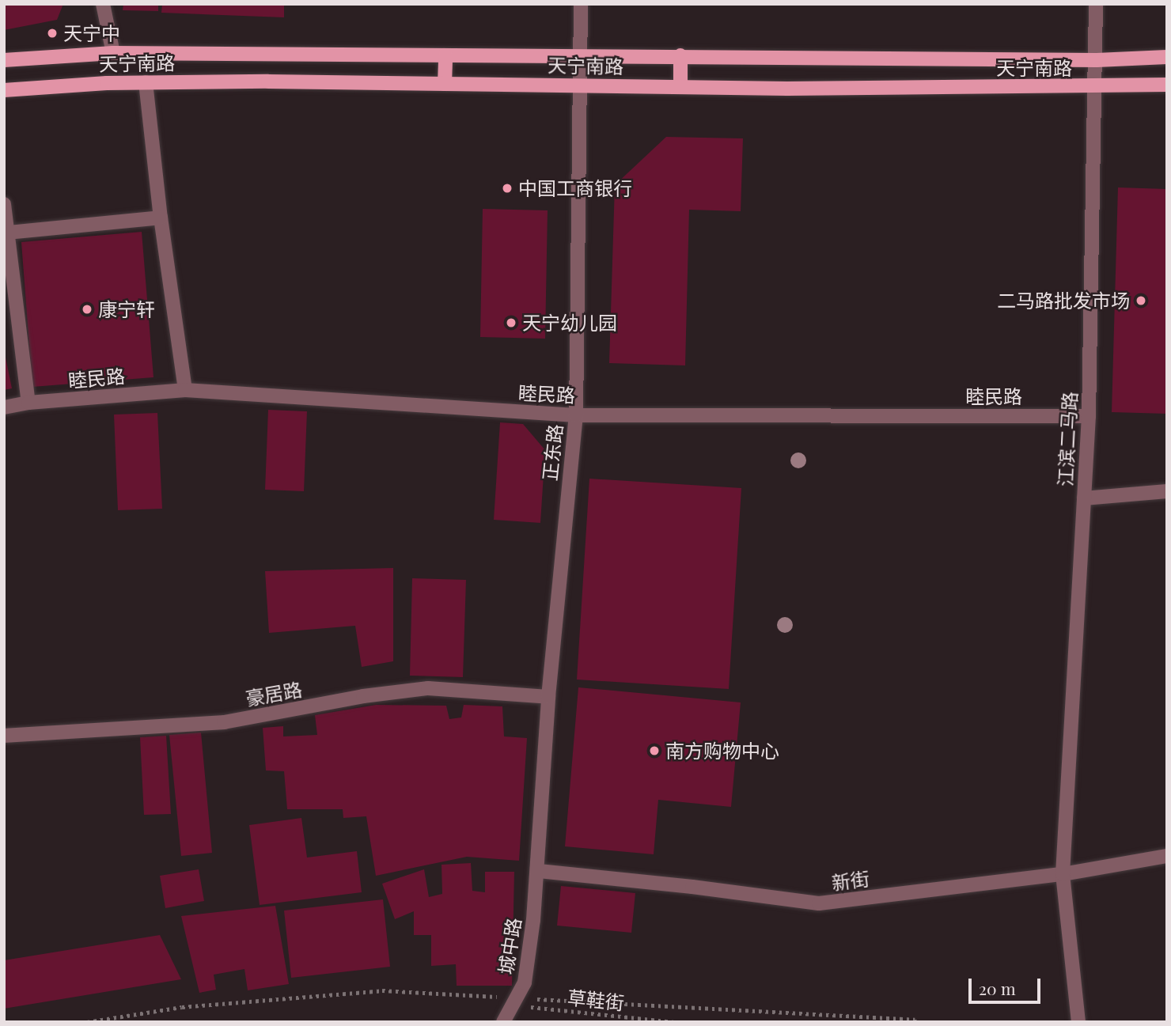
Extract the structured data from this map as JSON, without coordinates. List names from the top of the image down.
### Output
{
  "streets": {
    "main road": ["天宁南路"],
    "street": [
      "睦民路",
      "江滨二马路",
      "正东路",
      "豪居路",
      "新街",
      "城中路"
    ],
    "path": ["草鞋街"]
  },
  "crossings": [
    ["天宁南路", "江滨二马路"],
    ["天宁南路", "正东路"],
    ["睦民路", "江滨二马路"],
    ["睦民路", "正东路"],
    ["江滨二马路", "新街"],
    ["正东路", "豪居路"],
    ["正东路", "新街"],
    ["正东路", "城中路"],
    ["新街", "城中路"],
    ["城中路", "草鞋街"]
  ],
  "places": [
    "天宁中",
    "中国工商银行",
    "二马路批发市场",
    "康宁轩",
    "天宁幼儿园",
    "南方购物中心"
  ],
  "scale_bar": "20 m"
}
